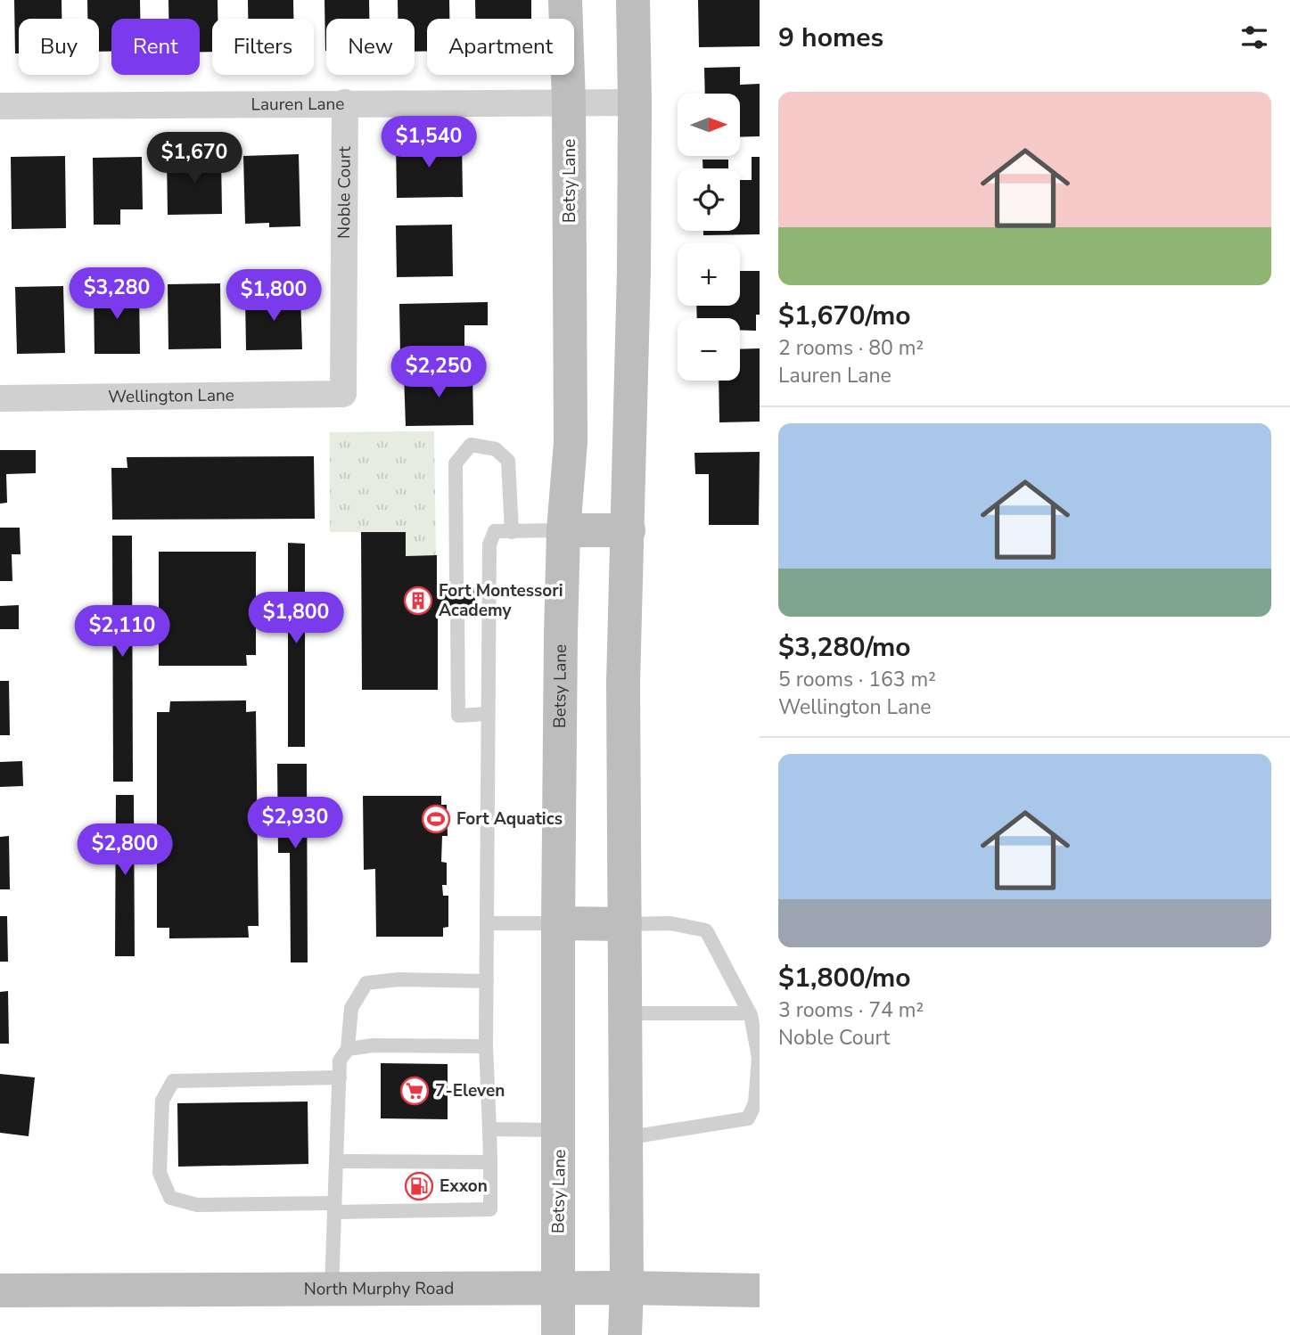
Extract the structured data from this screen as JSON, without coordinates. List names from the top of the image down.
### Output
{
  "streets": {
    "main road": ["Betsy Lane", "North Murphy Road"],
    "street": ["Lauren Lane", "Noble Court", "Wellington Lane"]
  },
  "crossings": [
    ["Lauren Lane", "Betsy Lane"],
    ["Lauren Lane", "Noble Court"],
    ["Betsy Lane", "North Murphy Road"],
    ["Noble Court", "Wellington Lane"]
  ],
  "places": {
    "building": ["Fort Montessori Academy"],
    "sports": ["Fort Aquatics"],
    "supermarket": ["7-Eleven"],
    "fuel station": ["Exxon"]
  },
  "north": "right",
  "page": {
    "heading": "9 homes",
    "chip": [
      "Buy",
      "Rent",
      "Filters",
      "New",
      "Apartment"
    ],
    "list": [
      {
        "name": "$1,670/mo",
        "note": "2 rooms · 80 m² · Lauren Lane"
      },
      {
        "name": "$3,280/mo",
        "note": "5 rooms · 163 m² · Wellington Lane"
      },
      {
        "name": "$1,800/mo",
        "note": "3 rooms · 74 m² · Noble Court"
      }
    ],
    "map_buttons": ["+", "−"],
    "price": [
      "$1,540",
      "$1,670",
      "$3,280",
      "$1,800",
      "$2,250",
      "$1,800",
      "$2,110",
      "$2,930",
      "$2,800"
    ]
  }
}
